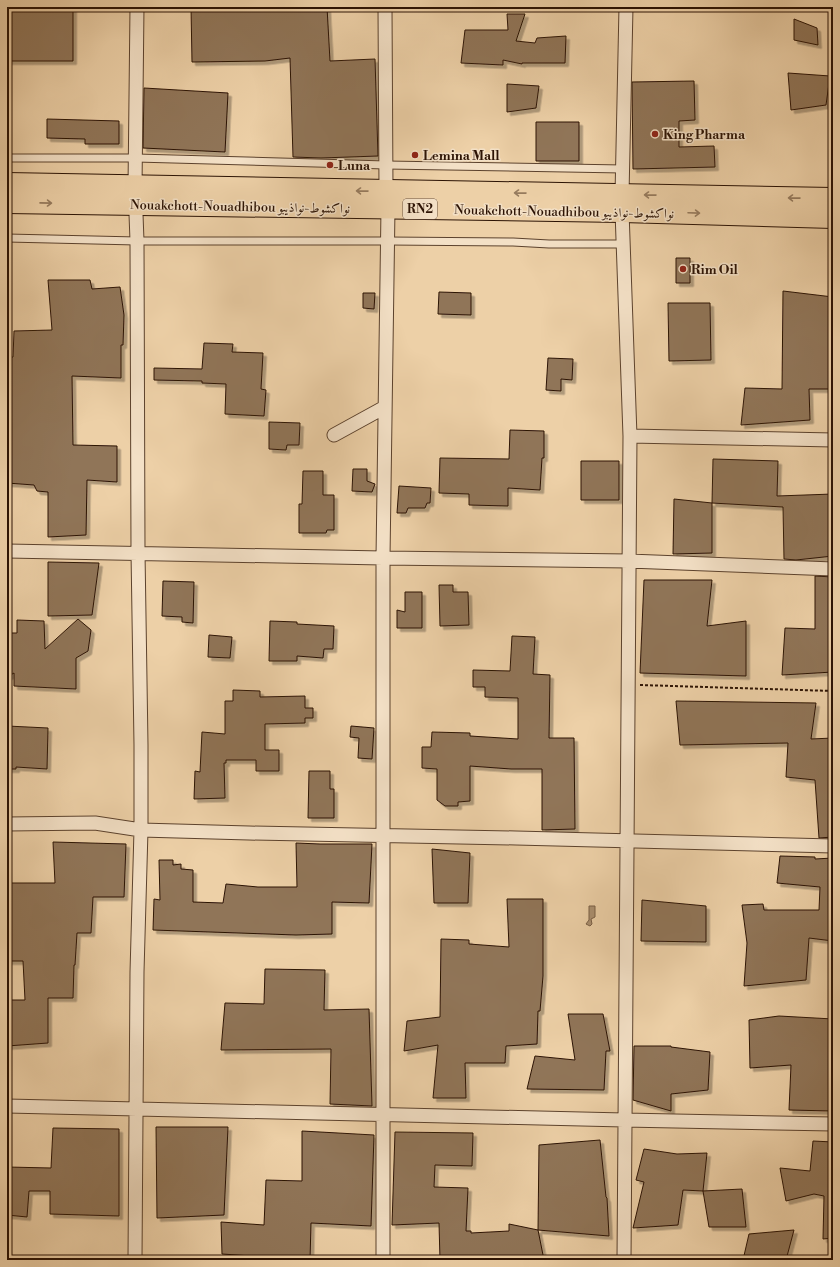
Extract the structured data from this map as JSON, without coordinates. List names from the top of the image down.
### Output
{
  "streets": {
    "highway": ["Nouakchott-Nouadhibou نواكشوط-نواذيبو", "RN2"]
  },
  "places": [
    "King Pharma",
    "Lemina Mall",
    "Luna",
    "Rim Oil"
  ]
}
